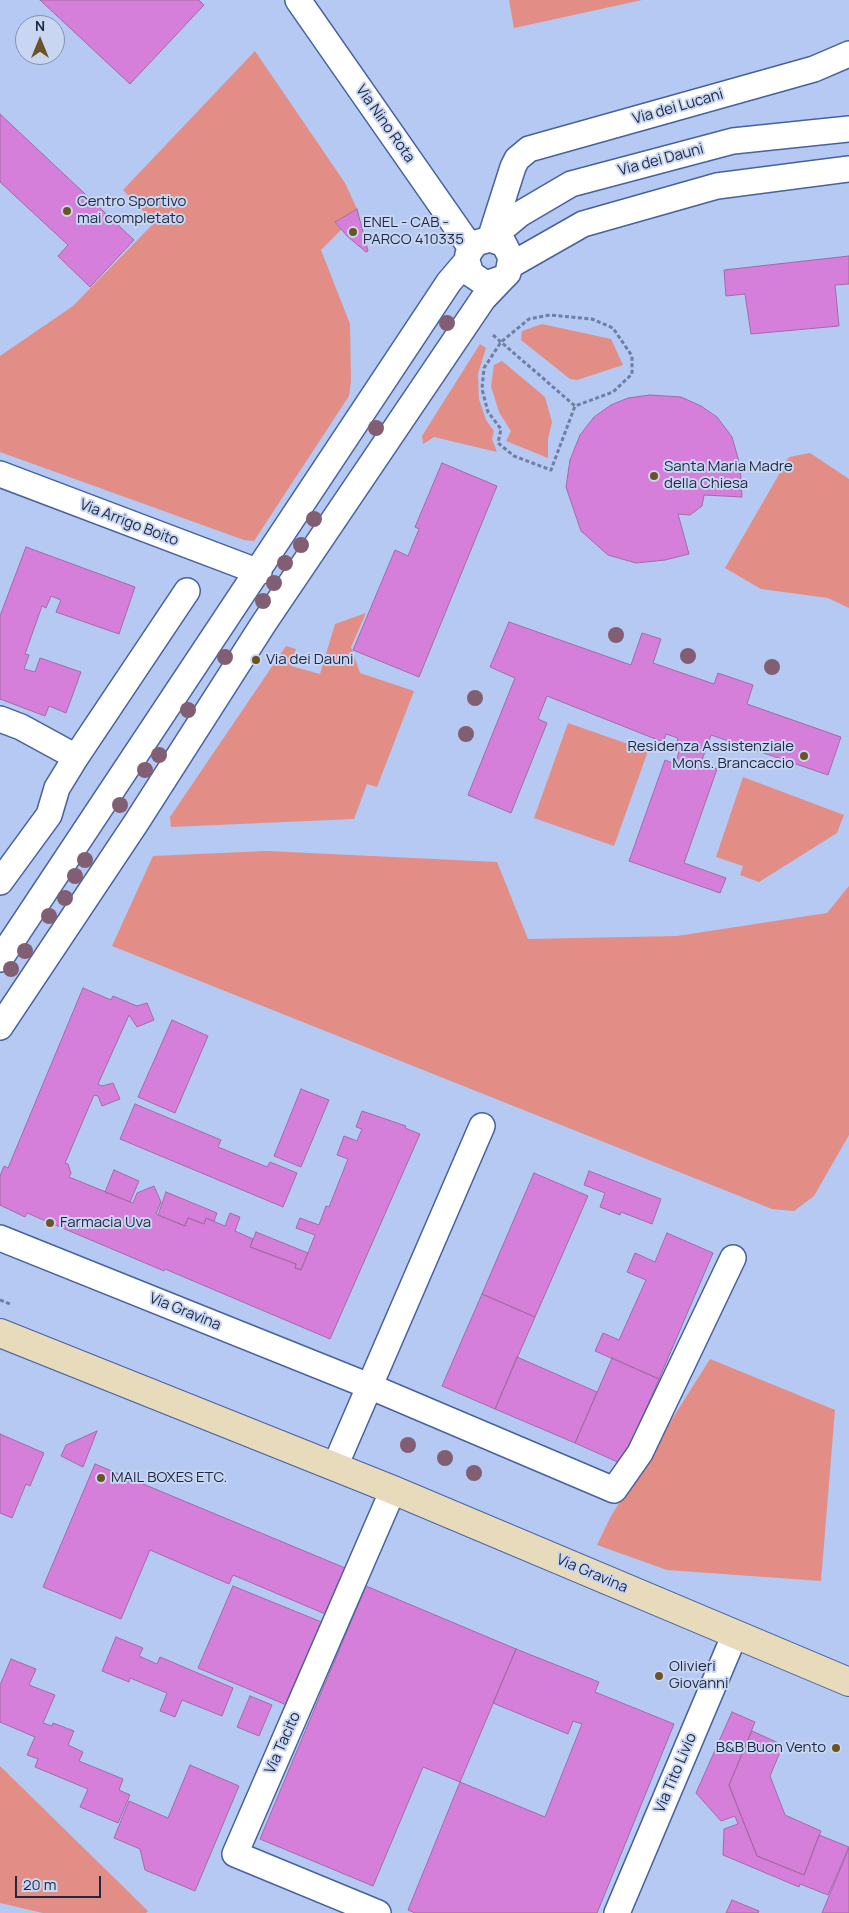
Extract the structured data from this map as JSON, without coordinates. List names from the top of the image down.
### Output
{
  "streets": {
    "main road": ["Via Gravina"],
    "street": [
      "Via dei Lucani",
      "Via Nino Rota",
      "Via dei Dauni",
      "Via Arrigo Boito",
      "Via Tacito",
      "Via Tito Livio"
    ]
  },
  "crossings": [
    ["Via Nino Rota", "Via dei Dauni"],
    ["Via dei Dauni", "Via Arrigo Boito"],
    ["Via Gravina", "Via Tacito"],
    ["Via Gravina", "Via Tito Livio"]
  ],
  "places": [
    "Centro Sportivo mai completato",
    "ENEL - CAB - PARCO 410335",
    "Santa Maria Madre della Chiesa",
    "Via dei Dauni",
    "Residenza Assistenziale Mons. Brancaccio",
    "Farmacia Uva",
    "MAIL BOXES ETC.",
    "Olivieri Giovanni",
    "B&B Buon Vento"
  ],
  "scale_bar": "20 m",
  "north": "top"
}
